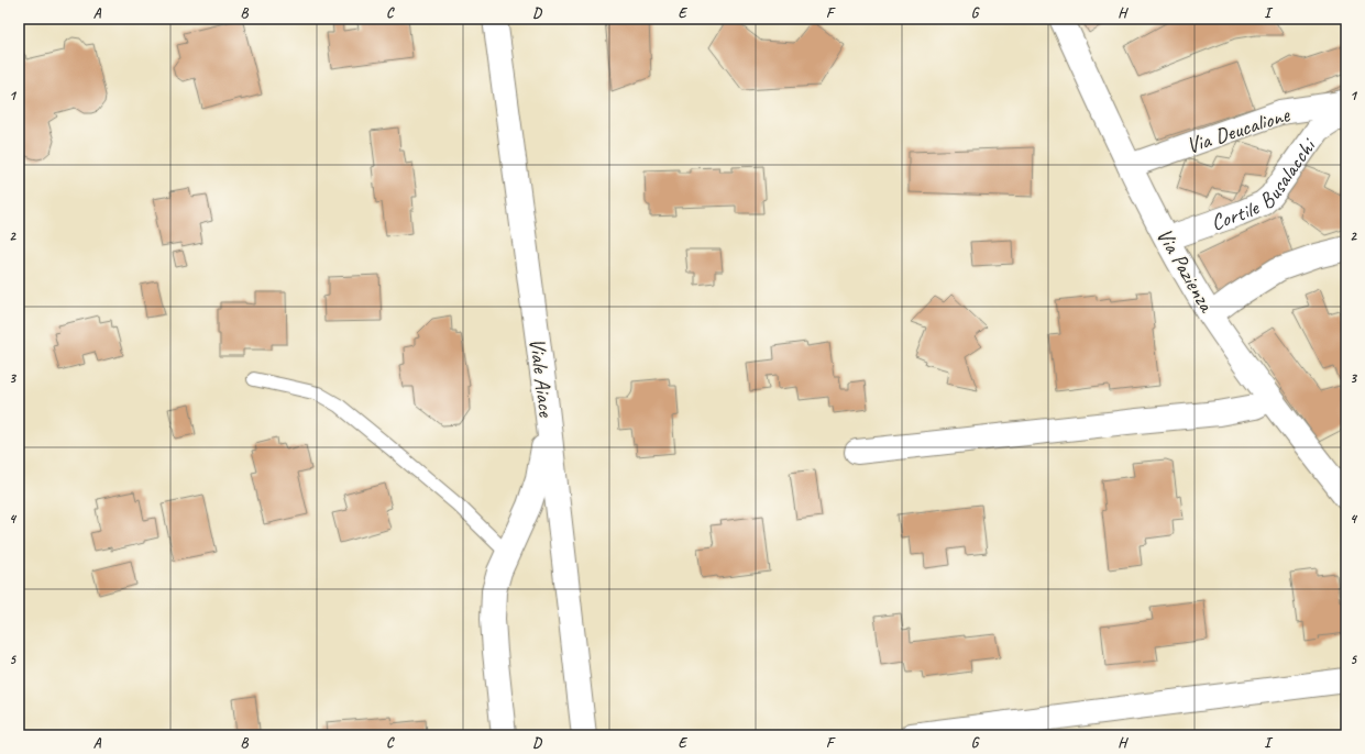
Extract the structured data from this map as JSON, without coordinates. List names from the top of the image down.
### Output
{
  "streets": {
    "street": [
      "Via Deucalione",
      "Cortile Busalacchi",
      "Via Pazienza",
      "Viale Aiace"
    ]
  },
  "crossings": [
    ["Via Deucalione", "Via Pazienza"],
    ["Cortile Busalacchi", "Via Pazienza"]
  ],
  "grid": {
    "columns": [
      "A",
      "B",
      "C",
      "D",
      "E",
      "F",
      "G",
      "H",
      "I"
    ],
    "rows": [
      "1",
      "2",
      "3",
      "4",
      "5"
    ]
  }
}
